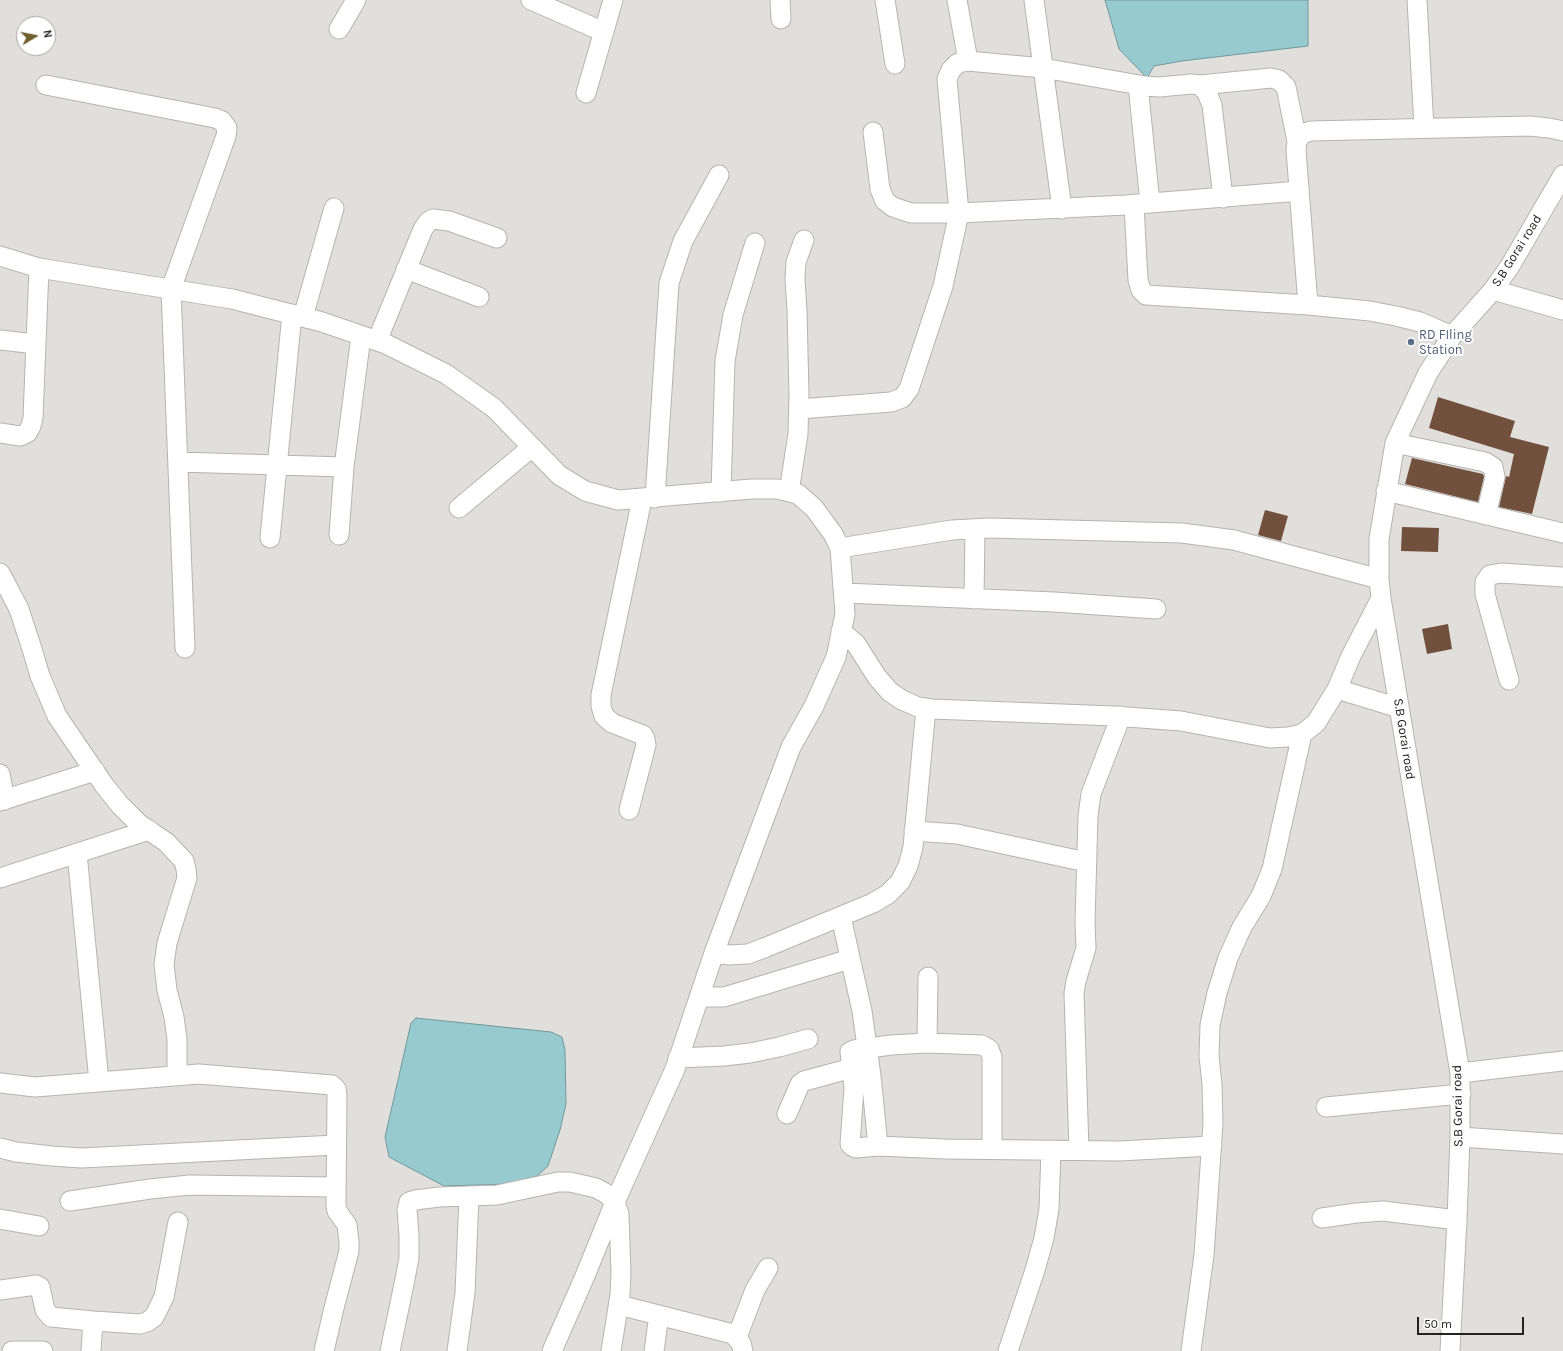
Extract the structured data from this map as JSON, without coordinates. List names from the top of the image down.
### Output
{
  "streets": {
    "street": ["S.B Gorai road"]
  },
  "places": ["RD FIling Station"],
  "scale_bar": "50 m",
  "north": "right"
}
